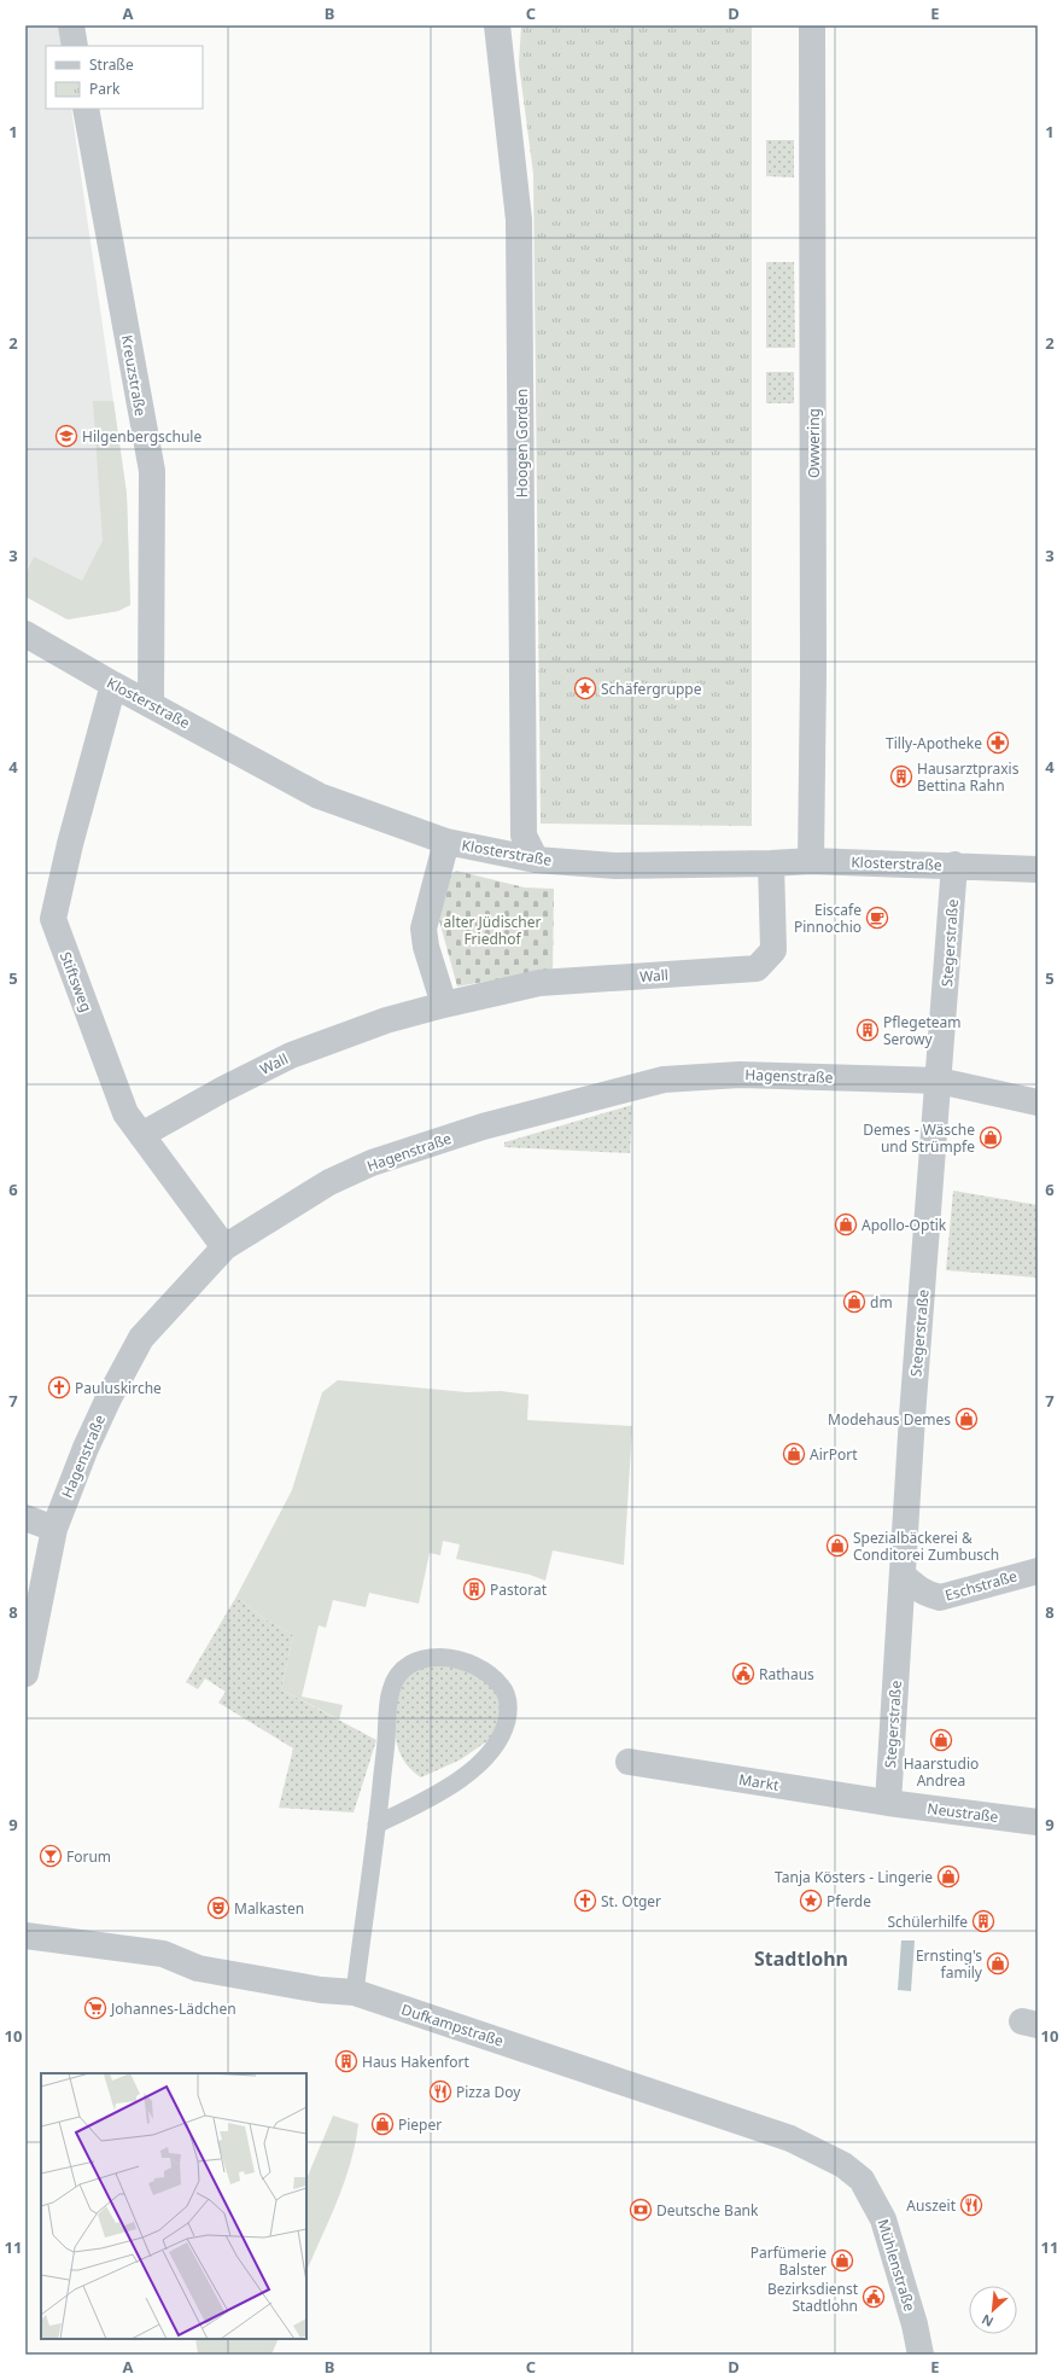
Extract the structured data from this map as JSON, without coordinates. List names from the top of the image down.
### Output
{
  "streets": {
    "street": [
      "Kreuzstraße",
      "Hoogen Gorden",
      "Owwering",
      "Klosterstraße",
      "Stegerstraße",
      "Wall",
      "Stiftsweg",
      "Hagenstraße",
      "Eschstraße",
      "Markt",
      "Neustraße",
      "Dufkampstraße",
      "Mühlenstraße"
    ]
  },
  "crossings": [
    ["Kreuzstraße", "Klosterstraße"],
    ["Hoogen Gorden", "Klosterstraße"],
    ["Owwering", "Klosterstraße"],
    ["Klosterstraße", "Stegerstraße"],
    ["Klosterstraße", "Wall"],
    ["Klosterstraße", "Stiftsweg"],
    ["Stegerstraße", "Hagenstraße"],
    ["Stegerstraße", "Eschstraße"],
    ["Stegerstraße", "Markt"],
    ["Stegerstraße", "Neustraße"],
    ["Wall", "Stiftsweg"],
    ["Stiftsweg", "Hagenstraße"],
    ["Markt", "Neustraße"],
    ["Dufkampstraße", "Mühlenstraße"]
  ],
  "districts": ["Stadtlohn"],
  "parks": ["alter Jüdischer Friedhof"],
  "places": {
    "school or university": ["Hilgenbergschule"],
    "place": ["Schäfergruppe", "Pferde"],
    "pharmacy": ["Tilly-Apotheke"],
    "building": [
      "Hausarztpraxis Bettina Rahn",
      "Pflegeteam Serowy",
      "Pastorat",
      "Schülerhilfe",
      "Haus Hakenfort"
    ],
    "cafe": ["Eiscafe Pinnochio"],
    "shop": [
      "Demes - Wäsche und Strümpfe",
      "Apollo-Optik",
      "dm",
      "Modehaus Demes",
      "AirPort",
      "Spezialbäckerei & Conditorei Zumbusch",
      "Haarstudio Andrea",
      "Tanja Kösters - Lingerie",
      "Ernsting's family",
      "Pieper",
      "Parfümerie Balster"
    ],
    "church": ["Pauluskirche", "St. Otger"],
    "public building": ["Rathaus", "Bezirksdienst Stadtlohn"],
    "bar": ["Forum"],
    "theatre": ["Malkasten"],
    "supermarket": ["Johannes-Lädchen"],
    "restaurant": ["Pizza Doy", "Auszeit"],
    "bank": ["Deutsche Bank"]
  },
  "legend": ["Straße", "Park"],
  "north": "bottom left",
  "grid": {
    "columns": [
      "A",
      "B",
      "C",
      "D",
      "E"
    ],
    "rows": [
      "1",
      "2",
      "3",
      "4",
      "5",
      "6",
      "7",
      "8",
      "9",
      "10",
      "11"
    ]
  }
}
